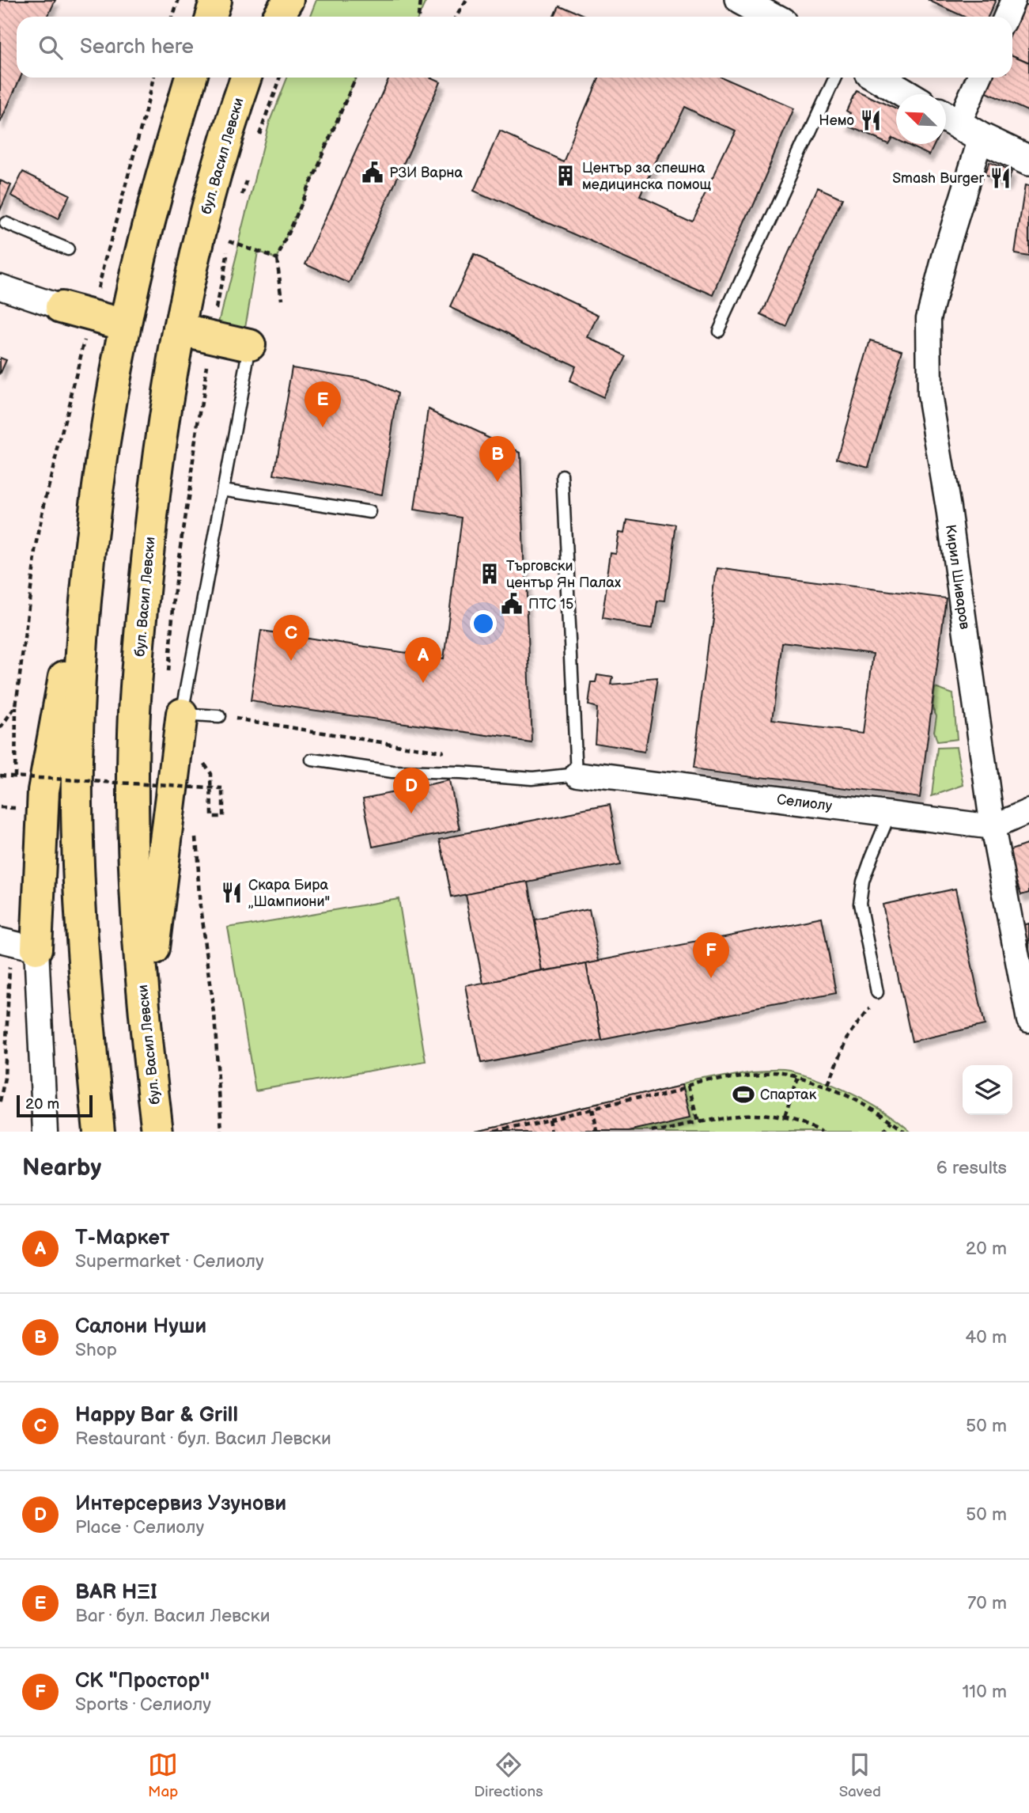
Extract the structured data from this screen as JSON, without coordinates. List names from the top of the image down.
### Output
{
  "streets": {
    "highway": ["бул. Васил Левски"],
    "street": ["Кирил Шиваров", "Селиолу"]
  },
  "crossings": [
    ["Кирил Шиваров", "Селиолу"]
  ],
  "places": {
    "restaurant": ["Немо", "Smash Burger", "Скара Бира ,,Шампиони\""],
    "public building": ["РЗИ Варна", "ПТС 15"],
    "building": ["Център за спешна медицинска помощ", "Търговски център Ян Палах"],
    "sports": ["Спартак"]
  },
  "scale_bar": "20 m",
  "north": "top left",
  "page": {
    "search": "Search here",
    "pins": [
      "E",
      "B",
      "C",
      "A",
      "D",
      "F"
    ],
    "scale": "20 m",
    "heading": ["Nearby", "6 results"],
    "list": [
      {
        "mark": "A",
        "name": "Т-Маркет",
        "note": "Supermarket · Селиолу",
        "value": "20 m"
      },
      {
        "mark": "B",
        "name": "Салони Нуши",
        "note": "Shop",
        "value": "40 m"
      },
      {
        "mark": "C",
        "name": "Happy Bar & Grill",
        "note": "Restaurant · бул. Васил Левски",
        "value": "50 m"
      },
      {
        "mark": "D",
        "name": "Интерсервиз Узунови",
        "note": "Place · Селиолу",
        "value": "50 m"
      },
      {
        "mark": "E",
        "name": "BAR HΞI",
        "note": "Bar · бул. Васил Левски",
        "value": "70 m"
      },
      {
        "mark": "F",
        "name": "СК \"Простор''",
        "note": "Sports · Селиолу",
        "value": "110 m"
      }
    ],
    "nav": ["Map", "Directions", "Saved"]
  }
}
